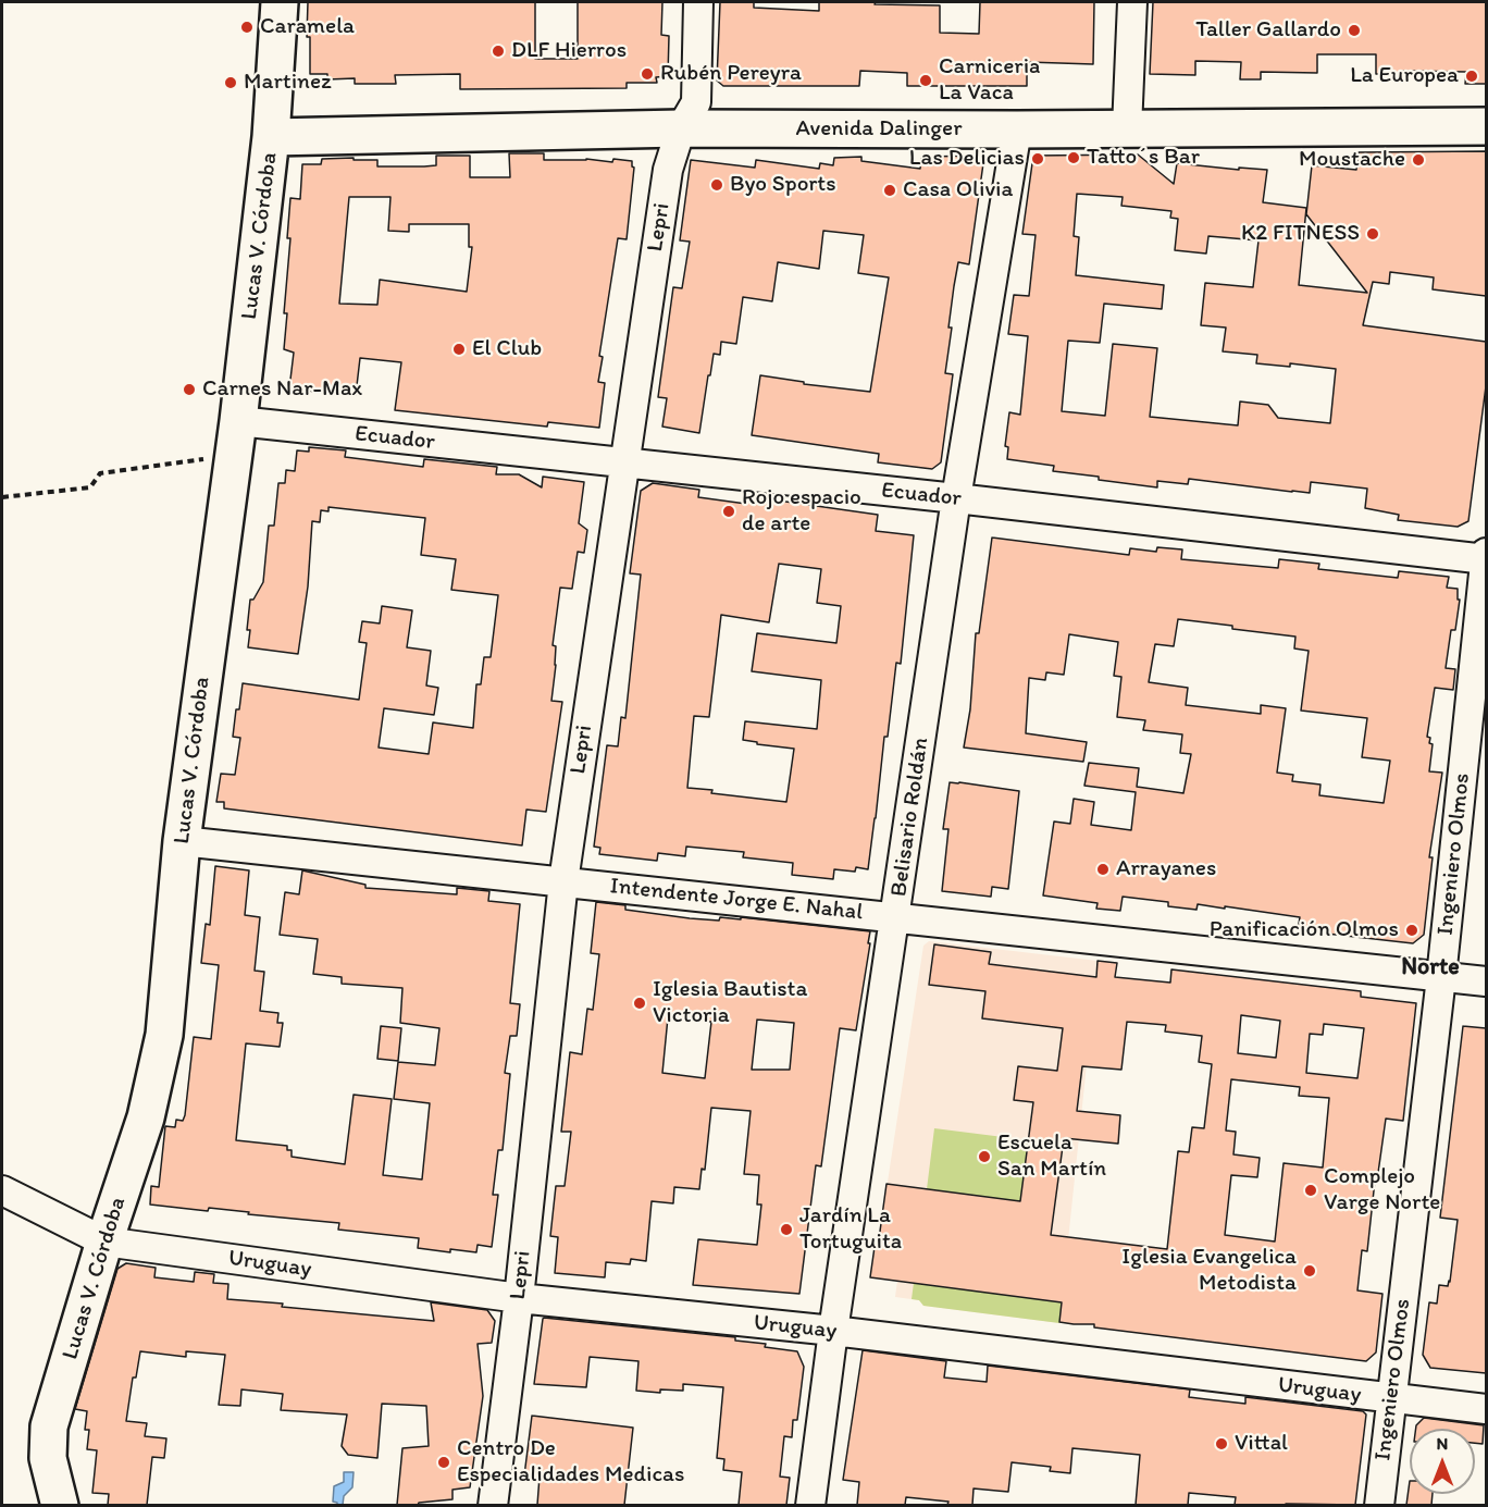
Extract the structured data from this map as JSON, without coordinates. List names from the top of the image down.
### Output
{
  "streets": {
    "street": [
      "Avenida Dalinger",
      "Lepri",
      "Lucas V. Córdoba",
      "Ecuador",
      "Belisario Roldán",
      "Ingeniero Olmos",
      "Intendente Jorge E. Nahal",
      "Uruguay"
    ]
  },
  "crossings": [
    ["Avenida Dalinger", "Lepri"],
    ["Avenida Dalinger", "Lucas V. Córdoba"],
    ["Avenida Dalinger", "Belisario Roldán"],
    ["Lepri", "Ecuador"],
    ["Lepri", "Intendente Jorge E. Nahal"],
    ["Lepri", "Uruguay"],
    ["Lucas V. Córdoba", "Ecuador"],
    ["Lucas V. Córdoba", "Intendente Jorge E. Nahal"],
    ["Lucas V. Córdoba", "Uruguay"],
    ["Ecuador", "Belisario Roldán"],
    ["Ecuador", "Ingeniero Olmos"],
    ["Belisario Roldán", "Intendente Jorge E. Nahal"],
    ["Belisario Roldán", "Uruguay"],
    ["Ingeniero Olmos", "Intendente Jorge E. Nahal"],
    ["Ingeniero Olmos", "Uruguay"]
  ],
  "districts": ["Norte"],
  "places": [
    "Caramela",
    "Taller Gallardo",
    "DLF Hierros",
    "Rubén Pereyra",
    "La Europea",
    "Carniceria La Vaca",
    "Martinez",
    "Tatto´s Bar",
    "Las Delicias",
    "Moustache",
    "Byo Sports",
    "Casa Olivia",
    "K2 FITNESS",
    "El Club",
    "Carnes Nar-Max",
    "Rojo espacio de arte",
    "Arrayanes",
    "Panificación Olmos",
    "Iglesia Bautista Victoria",
    "Escuela San Martín",
    "Complejo Varge Norte",
    "Jardín La Tortuguita",
    "Iglesia Evangelica Metodista",
    "Vittal",
    "Centro De Especialidades Medicas"
  ],
  "north": "top"
}
